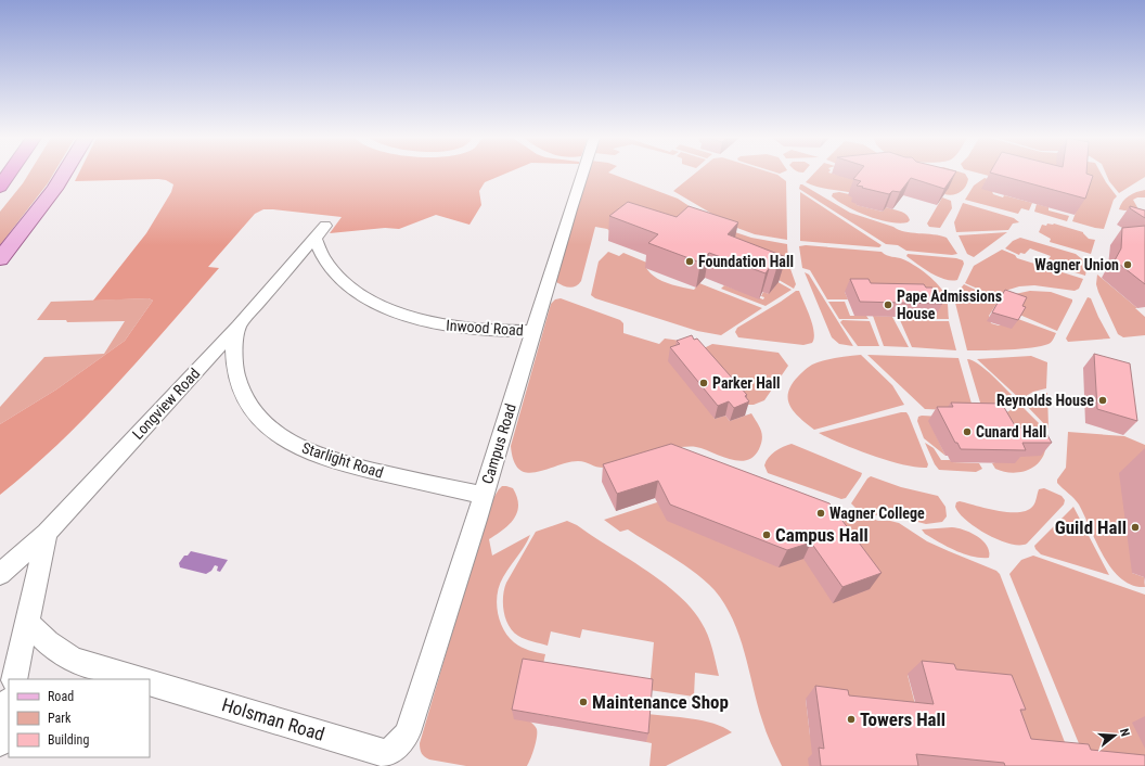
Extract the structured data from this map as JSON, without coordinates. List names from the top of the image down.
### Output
{
  "streets": {
    "street": [
      "Inwood Road",
      "Longview Road",
      "Campus Road",
      "Starlight Road",
      "Holsman Road"
    ]
  },
  "crossings": [
    ["Inwood Road", "Longview Road"],
    ["Inwood Road", "Campus Road"],
    ["Longview Road", "Starlight Road"],
    ["Campus Road", "Starlight Road"],
    ["Campus Road", "Holsman Road"]
  ],
  "places": [
    "Foundation Hall",
    "Wagner Union",
    "Pape Admissions House",
    "Parker Hall",
    "Reynolds House",
    "Cunard Hall",
    "Wagner College",
    "Guild Hall",
    "Campus Hall",
    "Maintenance Shop",
    "Towers Hall"
  ],
  "legend": ["Road", "Park", "Building"],
  "north": "right"
}
